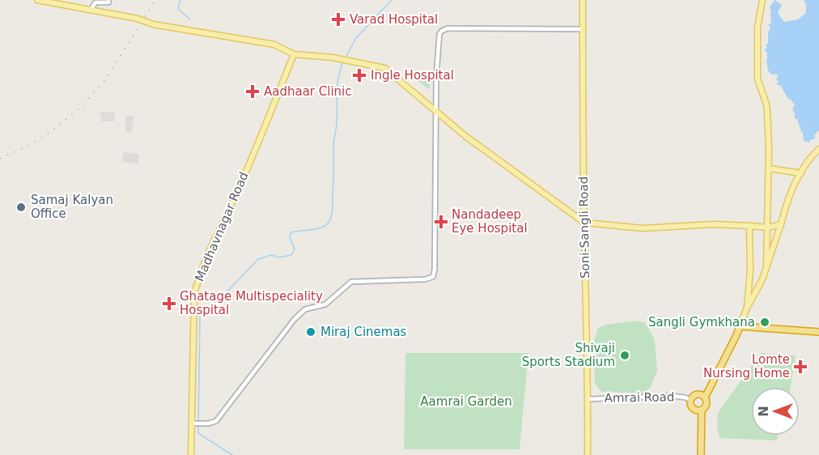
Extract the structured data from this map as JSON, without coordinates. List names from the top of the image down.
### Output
{
  "streets": {
    "main road": ["Madhavnagar Road", "Soni-Sangli Road"],
    "street": ["Amrai Road"]
  },
  "crossings": [
    ["Soni-Sangli Road", "Amrai Road"]
  ],
  "parks": ["Aamrai Garden"],
  "places": {
    "health": [
      "Varad Hospital",
      "Ingle Hospital",
      "Aadhaar Clinic",
      "Nandadeep Eye Hospital",
      "Ghatage Multispeciality Hospital",
      "Lomte Nursing Home"
    ],
    "other": [
      "Samaj Kalyan Office",
      "Sangli Gymkhana",
      "Miraj Cinemas",
      "Shivaji Sports Stadium"
    ]
  },
  "north": "left"
}
